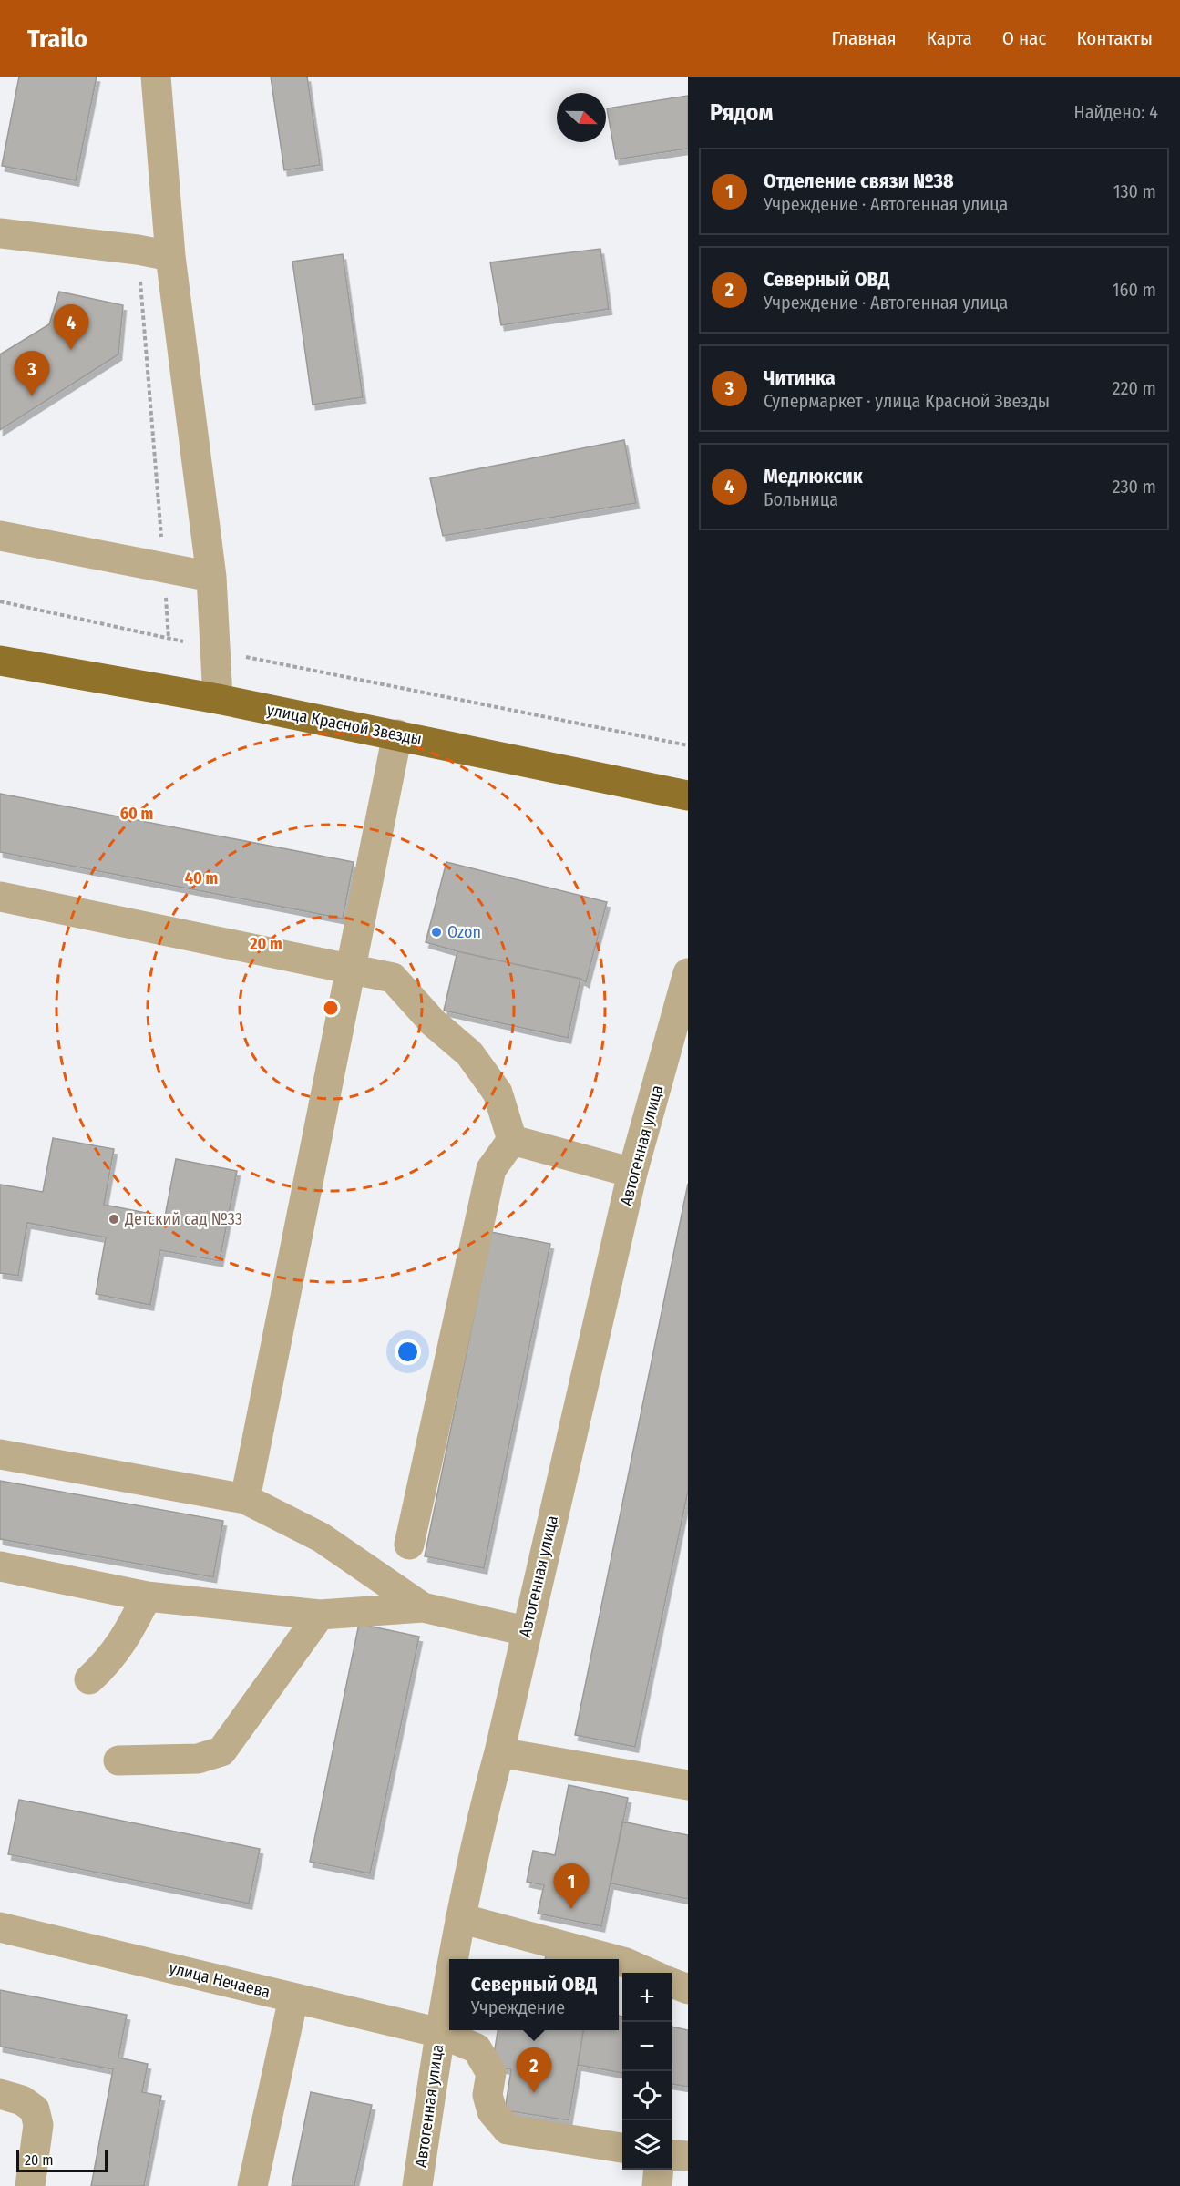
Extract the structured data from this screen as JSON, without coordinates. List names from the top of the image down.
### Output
{
  "streets": {
    "main road": ["улица Красной Звезды"],
    "street": ["Автогенная улица", "улица Нечаева"]
  },
  "crossings": [
    ["Автогенная улица", "улица Нечаева"]
  ],
  "places": ["Ozon", "Детский сад №33"],
  "scale_bar": "20 m",
  "north": "right",
  "page": {
    "header": "Trailo",
    "nav": [
      "Главная",
      "Карта",
      "О нас",
      "Контакты"
    ],
    "heading": ["Рядом", "Найдено: 4"],
    "list": [
      {
        "mark": "1",
        "name": "Отделение связи №38",
        "note": "Учреждение · Автогенная улица",
        "value": "130 m"
      },
      {
        "mark": "2",
        "name": "Северный ОВД",
        "note": "Учреждение · Автогенная улица",
        "value": "160 m"
      },
      {
        "mark": "3",
        "name": "Читинка",
        "note": "Супермаркет · улица Красной Звезды",
        "value": "220 m"
      },
      {
        "mark": "4",
        "name": "Медлюксик",
        "note": "Больница",
        "value": "230 m"
      }
    ],
    "pins": [
      "4",
      "3",
      "1",
      "2"
    ],
    "popup": ["Северный ОВД", "Учреждение"],
    "map_buttons": ["+", "−"],
    "scale": "20 m"
  },
  "rings": ["60 m", "40 m", "20 m"]
}
